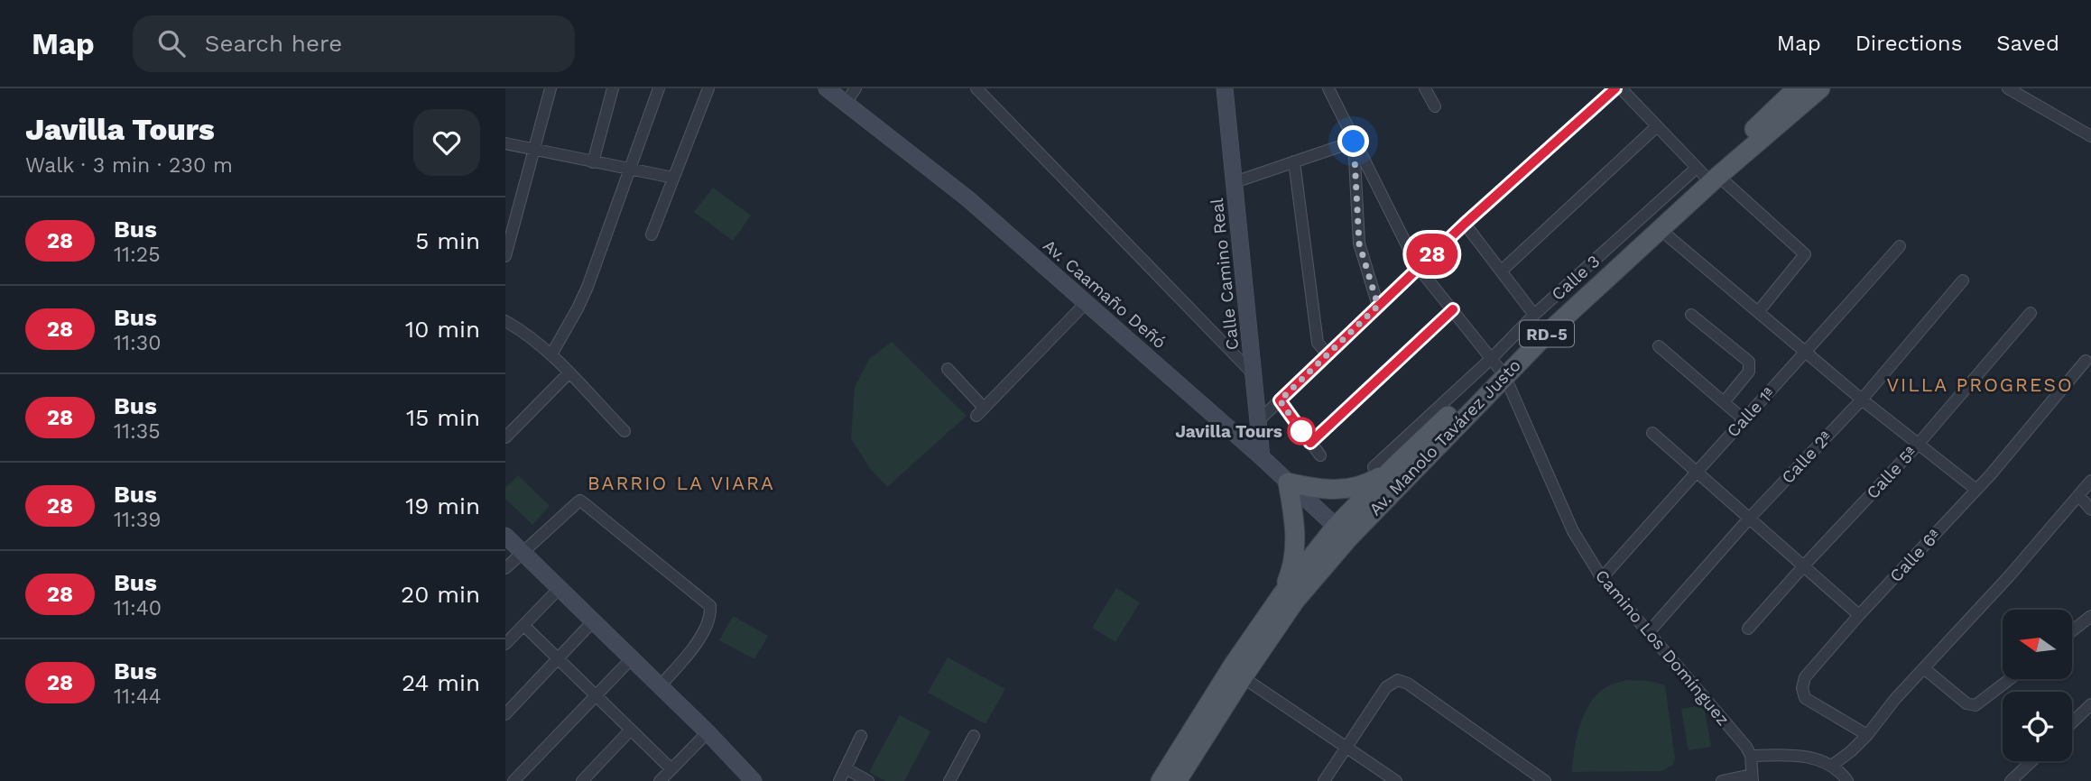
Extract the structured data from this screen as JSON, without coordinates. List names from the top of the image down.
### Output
{
  "streets": {
    "main road": ["RD-5", "Av. Manolo Tavárez Justo"],
    "street": [
      "Calle Camino Real",
      "Calle 3",
      "Av. Caamaño Deñó",
      "Calle 1ª",
      "Calle 2ª",
      "Calle 5ª",
      "Calle 6ª",
      "Camino Los Domínguez"
    ]
  },
  "crossings": [
    ["Calle Camino Real", "Av. Caamaño Deñó"],
    ["Calle 3", "Av. Manolo Tavárez Justo"],
    ["Calle 3", "Camino Los Domínguez"],
    ["Av. Caamaño Deñó", "Av. Manolo Tavárez Justo"],
    ["Calle 1ª", "Camino Los Domínguez"],
    ["Av. Manolo Tavárez Justo", "Camino Los Domínguez"],
    ["Calle 2ª", "Camino Los Domínguez"]
  ],
  "districts": ["VILLA PROGRESO", "BARRIO LA VIARA"],
  "places": ["Javilla Tours"],
  "lines": ["bus line 28"],
  "north": "left",
  "page": {
    "header": "Map",
    "search": "Search here",
    "nav": ["Map", "Directions", "Saved"],
    "heading": ["Javilla Tours", "Walk · 3 min · 230 m"],
    "on_map": "28",
    "list": [
      {
        "mark": "28",
        "name": "Bus",
        "note": "11:25",
        "value": "5 min"
      },
      {
        "mark": "28",
        "name": "Bus",
        "note": "11:30",
        "value": "10 min"
      },
      {
        "mark": "28",
        "name": "Bus",
        "note": "11:35",
        "value": "15 min"
      },
      {
        "mark": "28",
        "name": "Bus",
        "note": "11:39",
        "value": "19 min"
      },
      {
        "mark": "28",
        "name": "Bus",
        "note": "11:40",
        "value": "20 min"
      },
      {
        "mark": "28",
        "name": "Bus",
        "note": "11:44",
        "value": "24 min"
      }
    ]
  }
}
